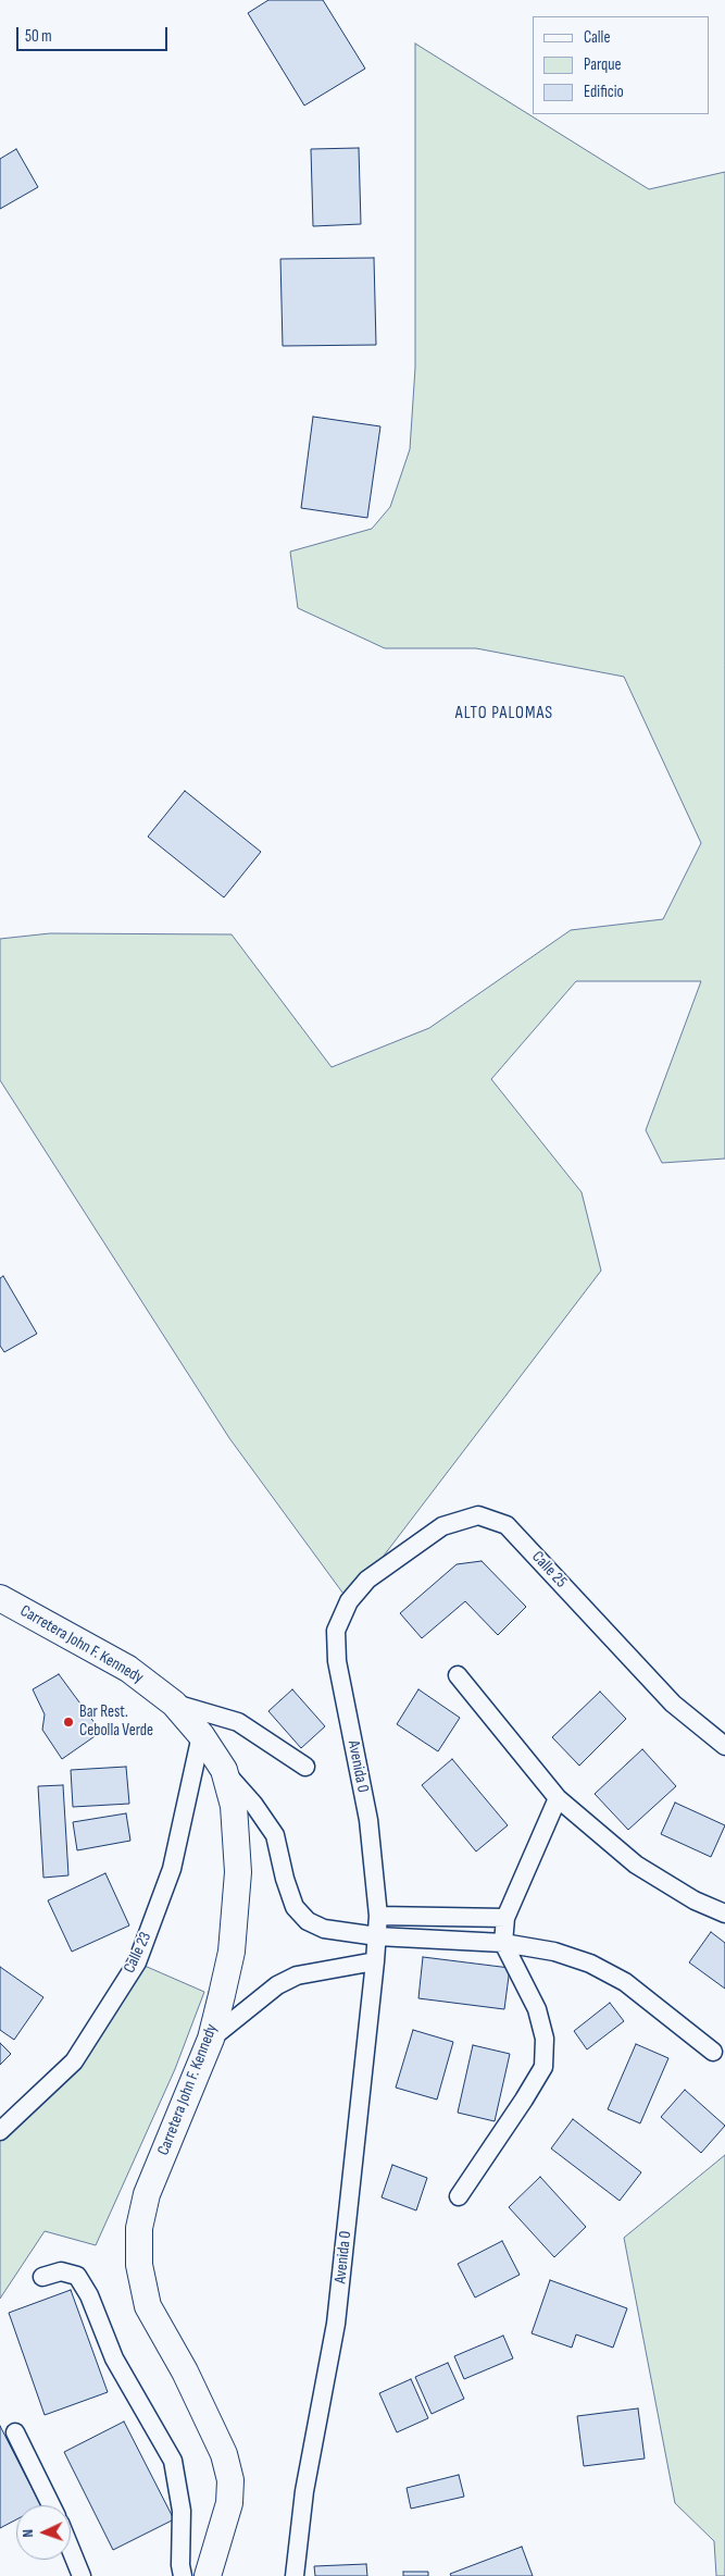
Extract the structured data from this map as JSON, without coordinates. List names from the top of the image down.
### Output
{
  "streets": {
    "main road": ["Carretera John F. Kennedy"],
    "street": ["Calle 25", "Avenida 0", "Calle 23"]
  },
  "crossings": [
    ["Calle 25", "Avenida 0"],
    ["Carretera John F. Kennedy", "Calle 23"]
  ],
  "districts": ["ALTO PALOMAS"],
  "places": ["Bar Rest. Cebolla Verde"],
  "legend": ["Calle", "Parque", "Edificio"],
  "scale_bar": "50 m",
  "north": "left"
}
